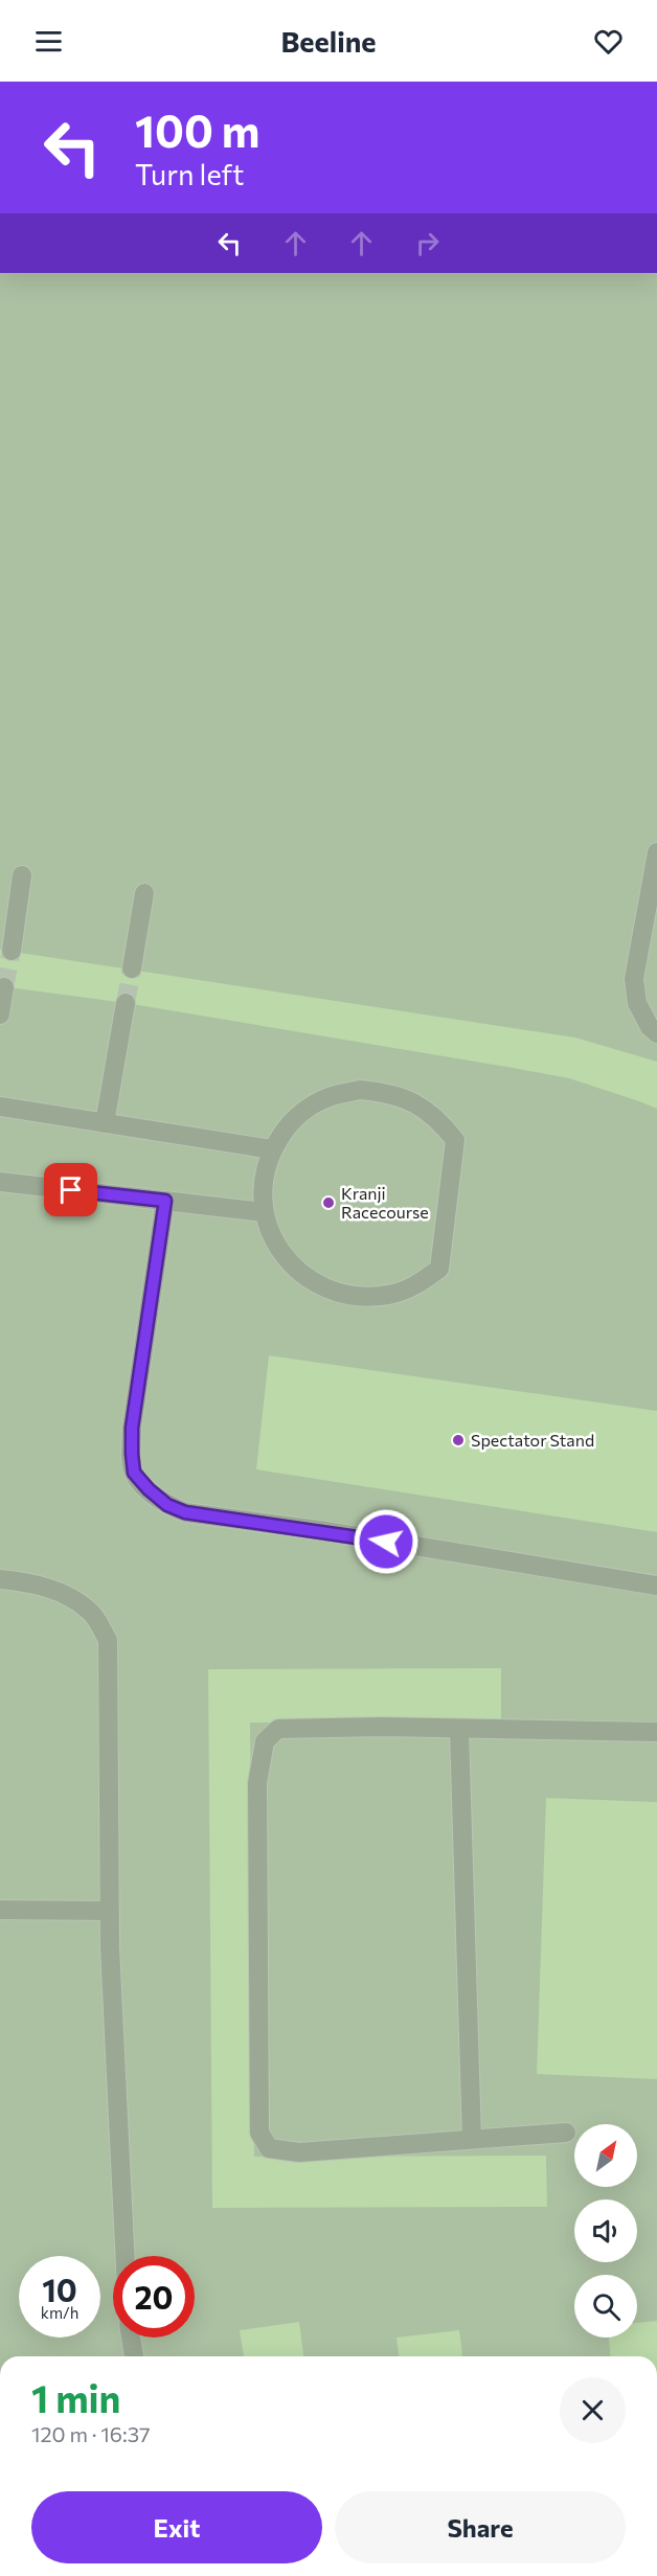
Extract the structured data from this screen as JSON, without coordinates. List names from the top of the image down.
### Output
{
  "places": ["Kranji Racecourse", "Spectator Stand"],
  "north": "top right",
  "page": {
    "header": "Beeline",
    "turn": ["100 m", "Turn left"],
    "speed": "10 km/h",
    "limit": "20",
    "heading": ["1 min", "120 m · 16:37"],
    "buttons": ["Exit", "Share"]
  }
}
